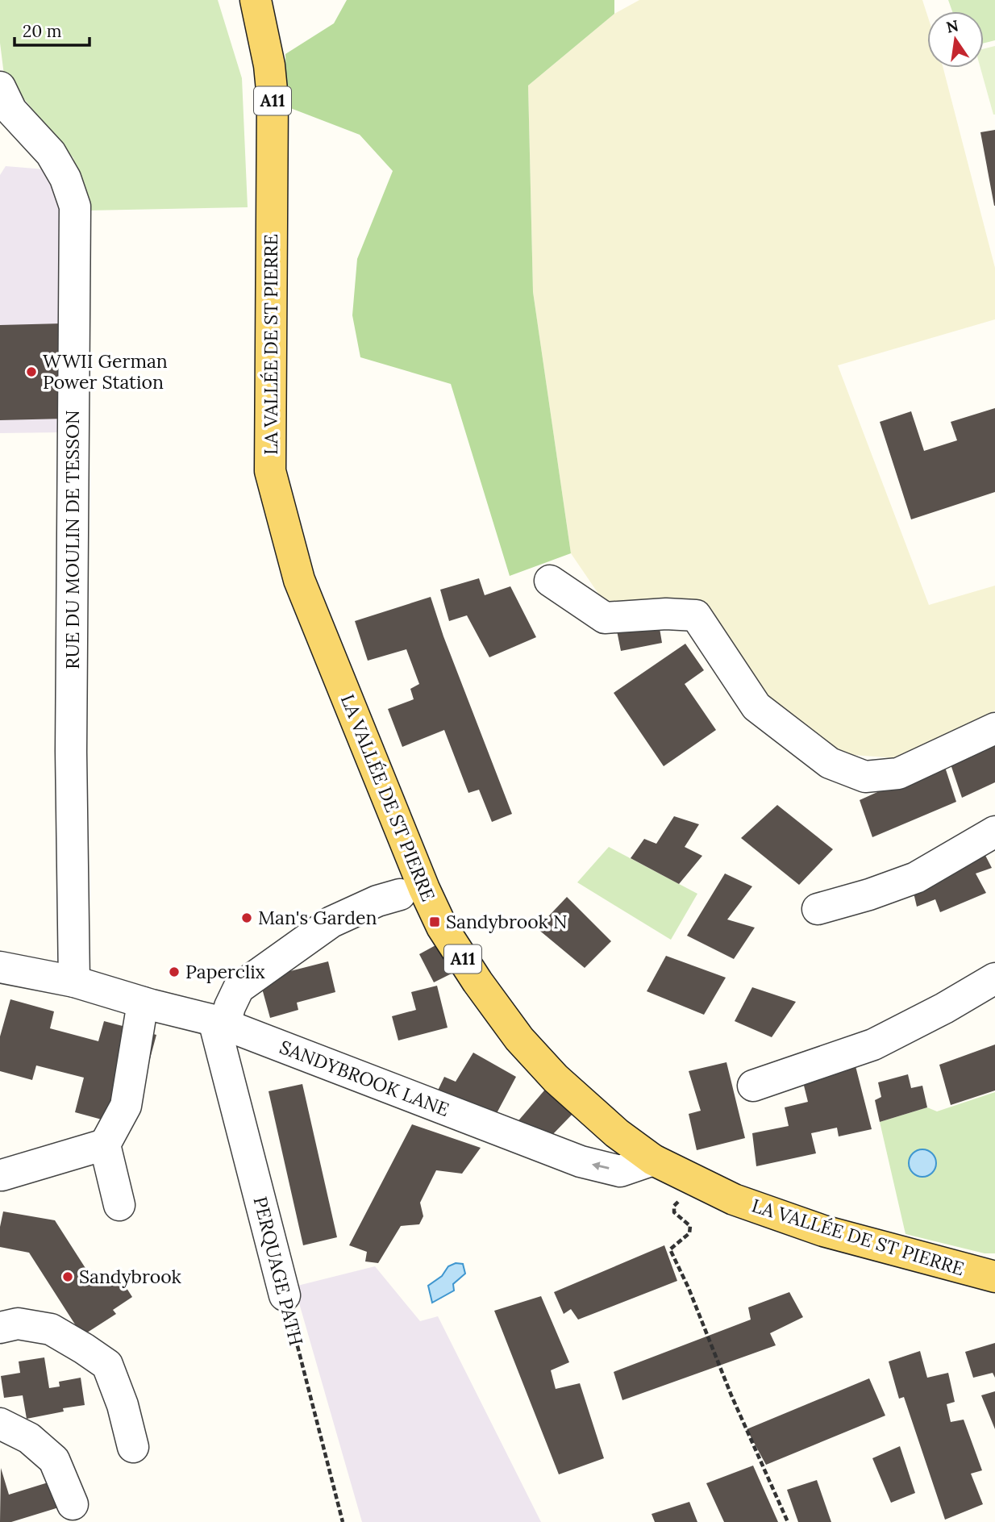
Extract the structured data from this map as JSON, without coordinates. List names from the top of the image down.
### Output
{
  "streets": {
    "main road": ["A11", "LA VALLÉE DE ST PIERRE"],
    "street": ["RUE DU MOULIN DE TESSON", "SANDYBROOK LANE", "PERQUAGE PATH"]
  },
  "crossings": [
    ["LA VALLÉE DE ST PIERRE", "SANDYBROOK LANE"],
    ["RUE DU MOULIN DE TESSON", "SANDYBROOK LANE"],
    ["SANDYBROOK LANE", "PERQUAGE PATH"]
  ],
  "one_way": ["SANDYBROOK LANE"],
  "places": {
    "other": [
      "WWII German Power Station",
      "Man's Garden",
      "Paperclix",
      "Sandybrook"
    ],
    "transit": ["Sandybrook N"]
  },
  "scale_bar": "20 m",
  "north": "top"
}
